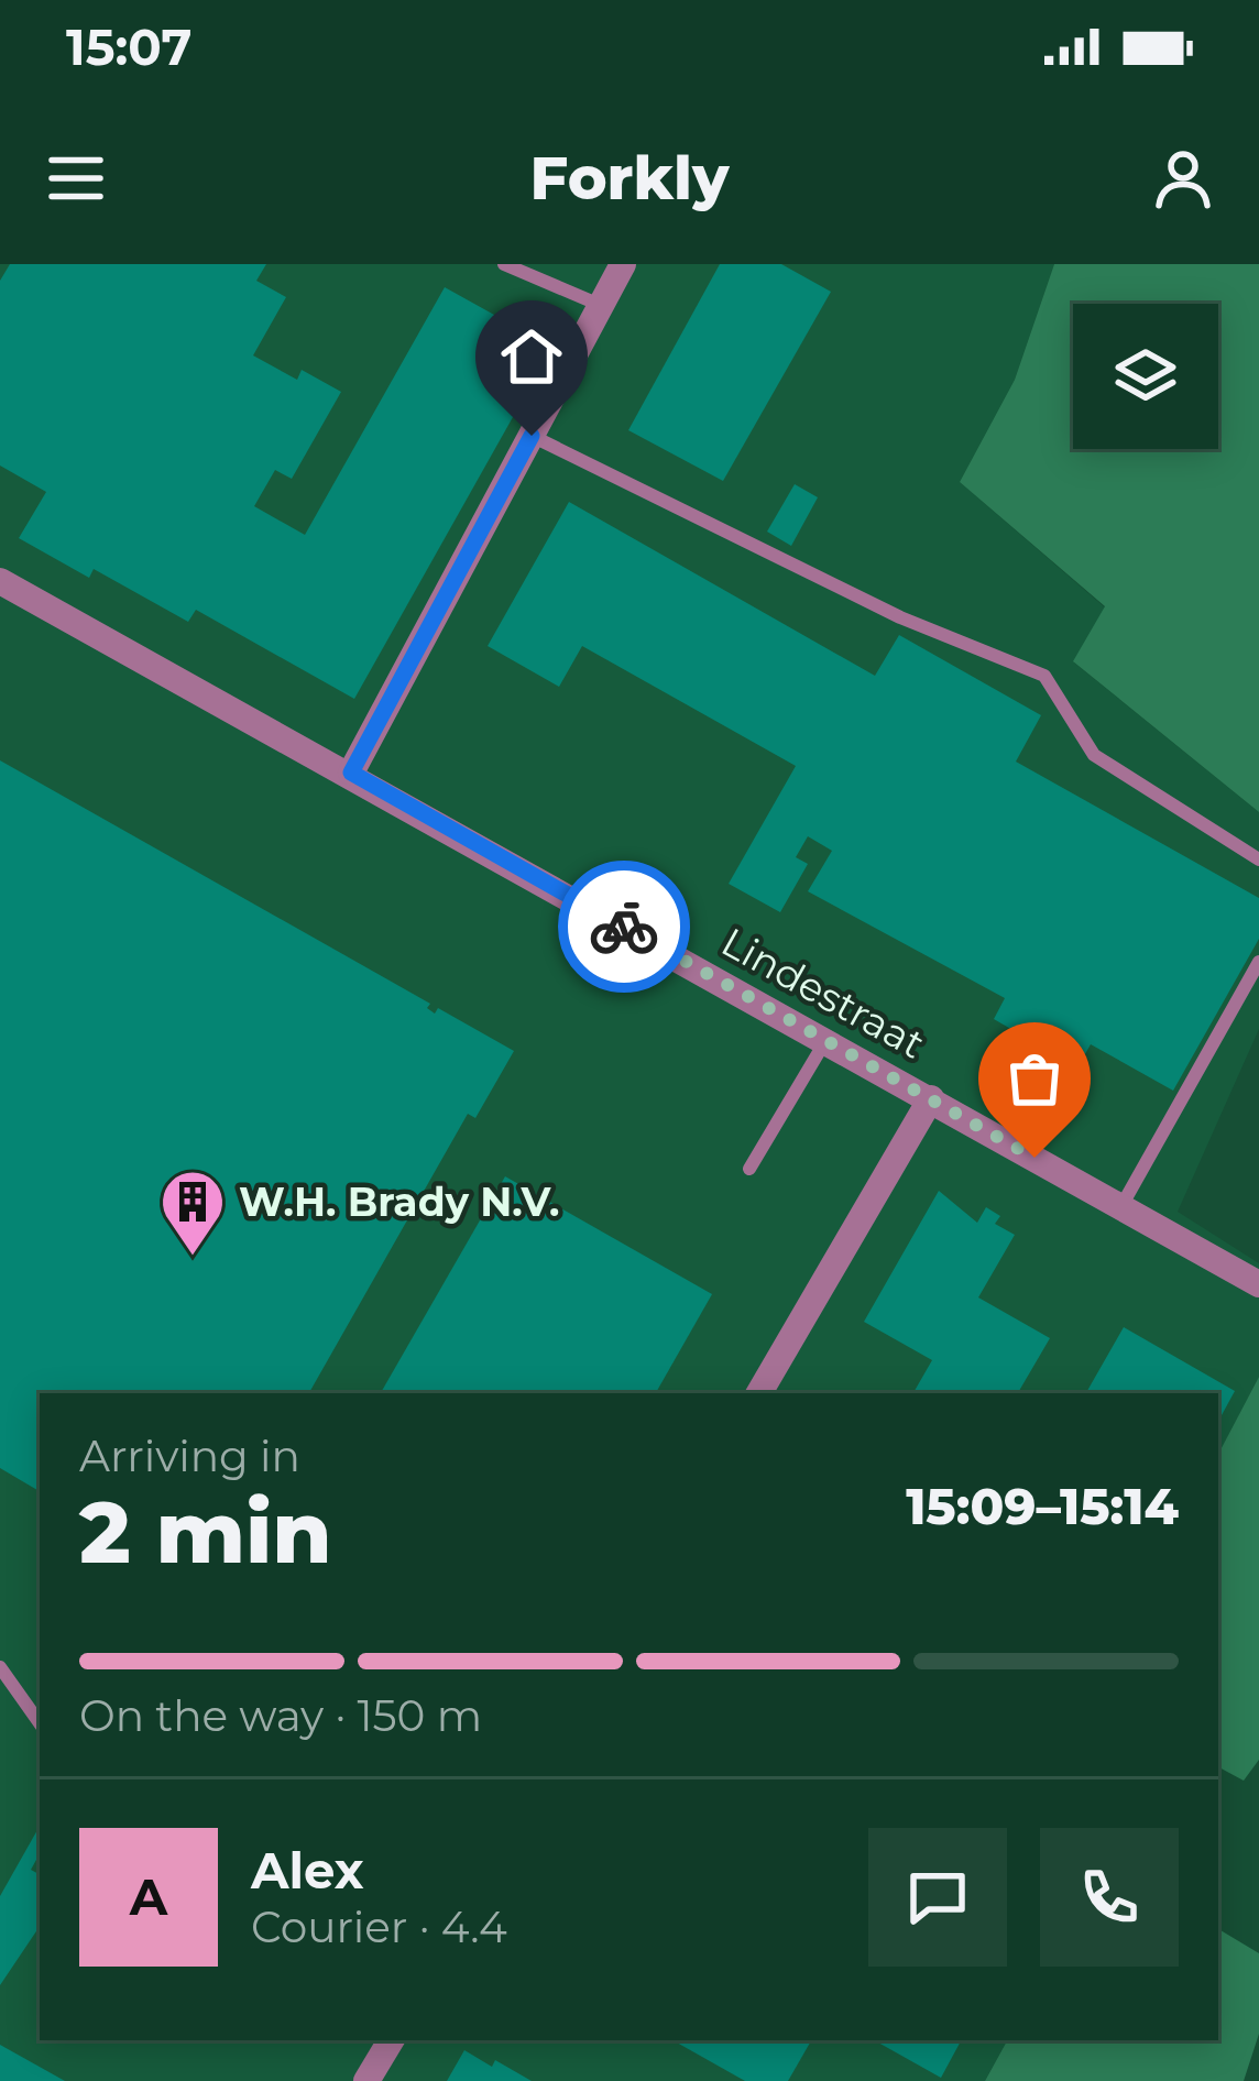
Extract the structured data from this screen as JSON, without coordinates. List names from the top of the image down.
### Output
{
  "streets": {
    "street": ["Lindestraat"]
  },
  "places": {
    "building": ["W.H. Brady N.V."]
  },
  "page": {
    "status": "15:07",
    "header": "Forkly",
    "heading": ["2 min", "Arriving in", "15:09–15:14"],
    "panel": ["Alex", "Courier · 4.4"],
    "bar": "On the way · 150 m",
    "round": "A"
  }
}
